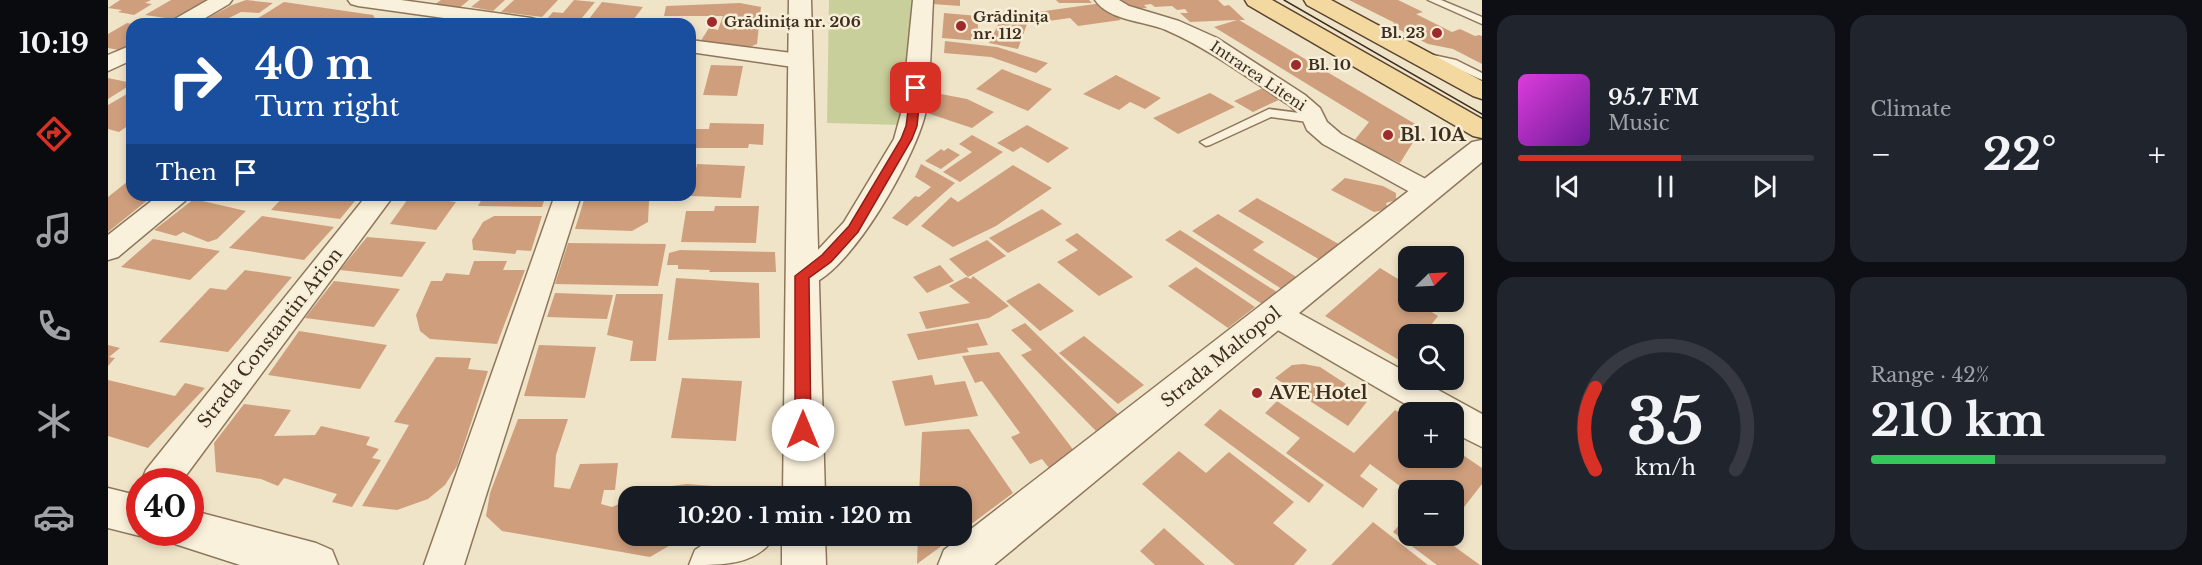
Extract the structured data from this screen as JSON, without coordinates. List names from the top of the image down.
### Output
{
  "streets": {
    "street": ["Intrarea Liteni", "Strada Constantin Arion", "Strada Maltopol"]
  },
  "crossings": [
    ["Intrarea Liteni", "Strada Maltopol"]
  ],
  "places": [
    "Grădinița nr. 206",
    "Grădinița nr. 112",
    "Bl. 23",
    "Bl. 10",
    "Bl. 10A",
    "AVE Hotel"
  ],
  "north": "top right",
  "page": {
    "tabs": "10:19",
    "tile": [
      "Climate",
      ["Range · 42%", "210 km"]
    ],
    "turn": ["40 m", "Turn right"],
    "song": ["95.7 FM", "Music"],
    "heat": ["−", "22°", "+"],
    "then": "Then",
    "map_buttons": ["+", "−"],
    "limit": "40",
    "trip": "10:20 · 1 min · 120 m",
    "gauge": ["35", "km/h"]
  }
}
